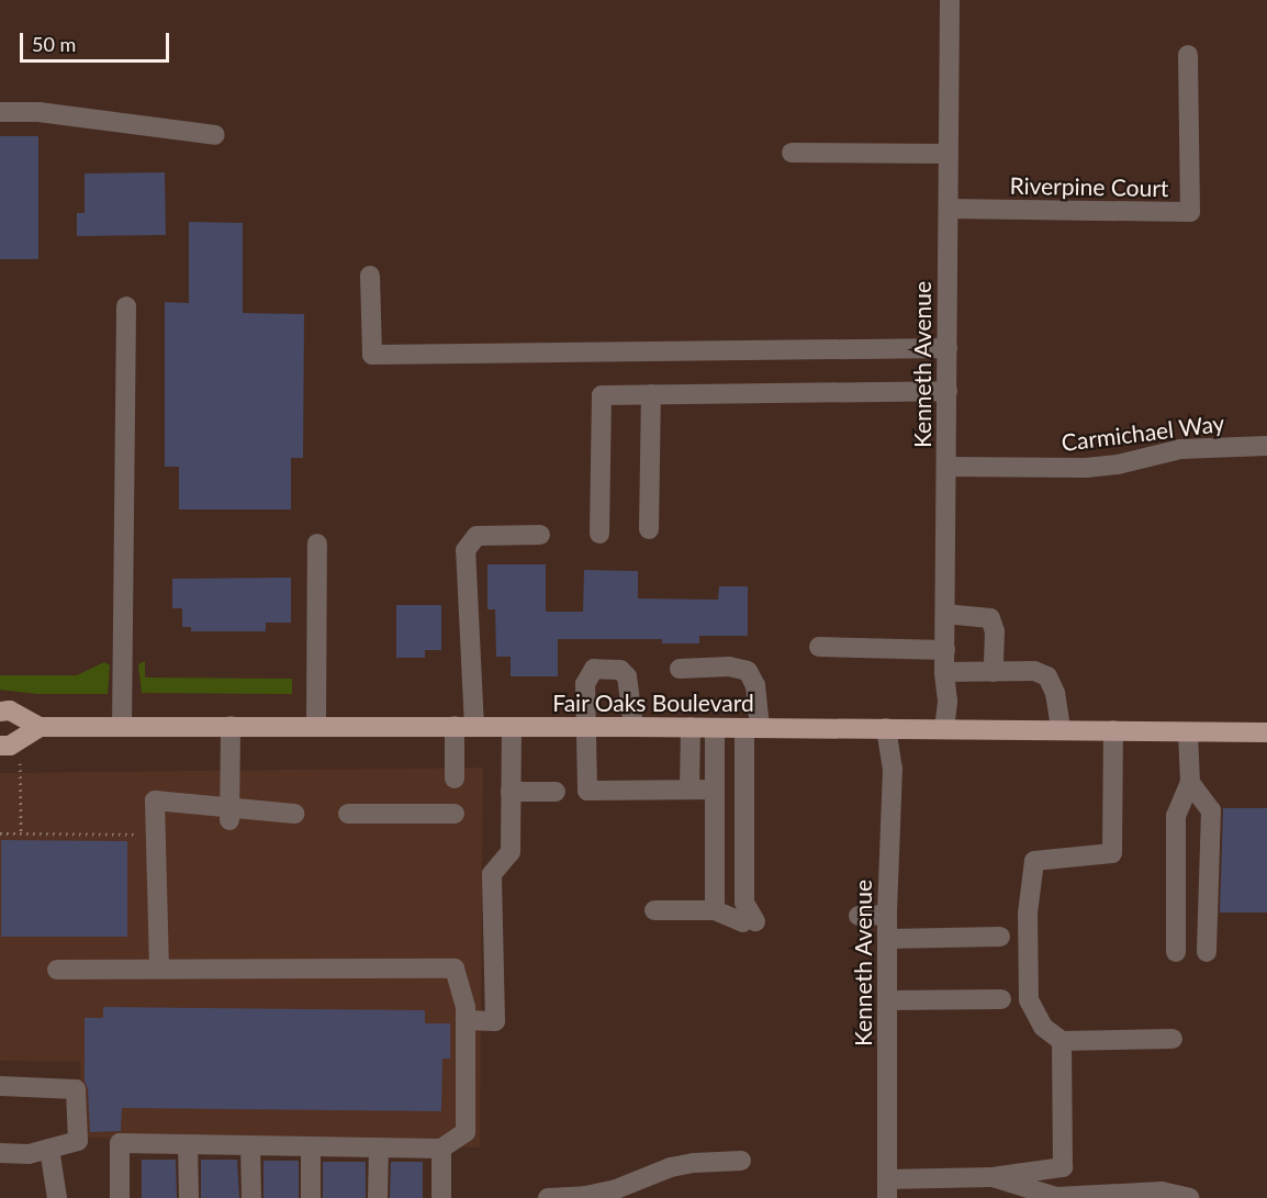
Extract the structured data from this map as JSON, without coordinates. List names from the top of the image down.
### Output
{
  "streets": {
    "main road": ["Fair Oaks Boulevard"],
    "street": ["Riverpine Court", "Kenneth Avenue", "Carmichael Way"]
  },
  "crossings": [
    ["Riverpine Court", "Kenneth Avenue"],
    ["Kenneth Avenue", "Carmichael Way"],
    ["Kenneth Avenue", "Fair Oaks Boulevard"]
  ],
  "scale_bar": "50 m"
}
